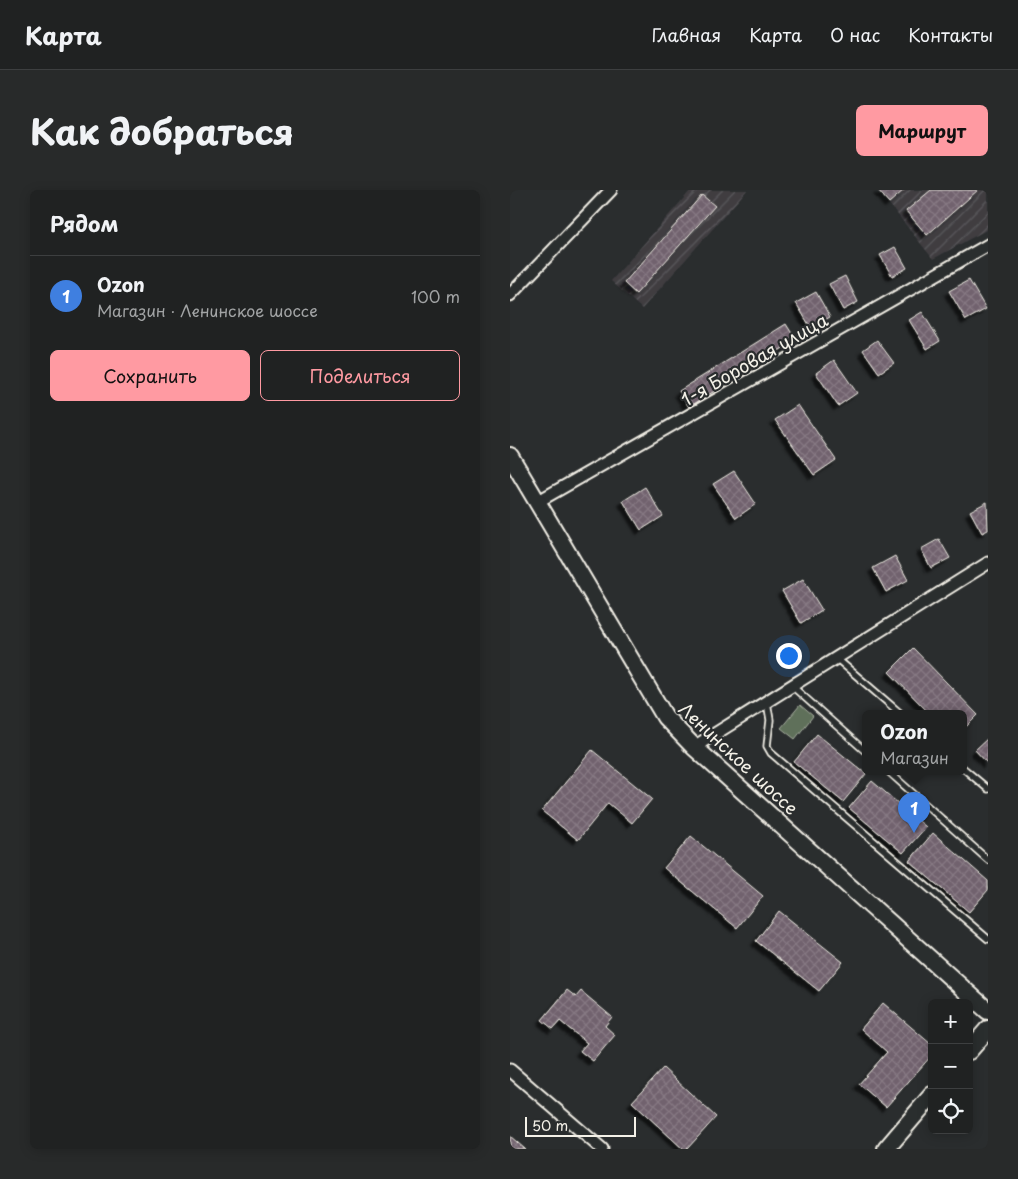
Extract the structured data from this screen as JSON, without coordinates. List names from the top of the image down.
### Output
{
  "streets": {
    "street": ["1-я Боровая улица", "Ленинское шоссе"]
  },
  "crossings": [
    ["1-я Боровая улица", "Ленинское шоссе"]
  ],
  "scale_bar": "50 m",
  "page": {
    "header": "Карта",
    "nav": [
      "Главная",
      "Карта",
      "О нас",
      "Контакты"
    ],
    "title": "Как добраться",
    "buttons": [
      "Маршрут",
      ["Сохранить", "Поделиться"]
    ],
    "heading": "Рядом",
    "list": [
      {
        "mark": "1",
        "name": "Ozon",
        "note": "Магазин · Ленинское шоссе",
        "value": "100 m"
      }
    ],
    "popup": ["Ozon", "Магазин"],
    "pins": "1",
    "map_buttons": ["+", "−"],
    "scale": "50 m"
  }
}
